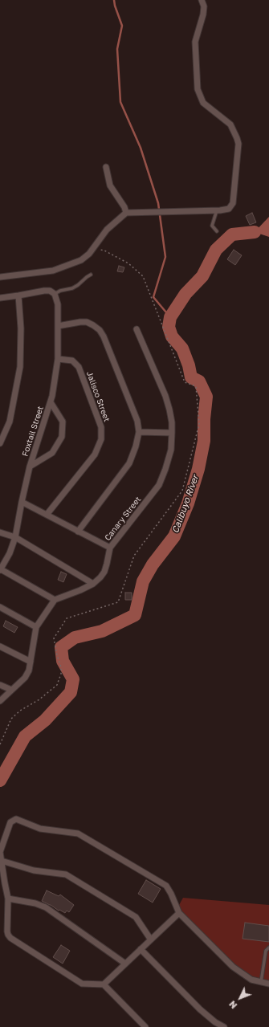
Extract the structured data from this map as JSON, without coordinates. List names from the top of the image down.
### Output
{
  "streets": {
    "street": ["Jalisco Street", "Foxtail Street", "Canary Street"]
  },
  "crossings": [
    ["Jalisco Street", "Foxtail Street"]
  ],
  "water": ["Calibuyo River"],
  "north": "bottom left"
}
